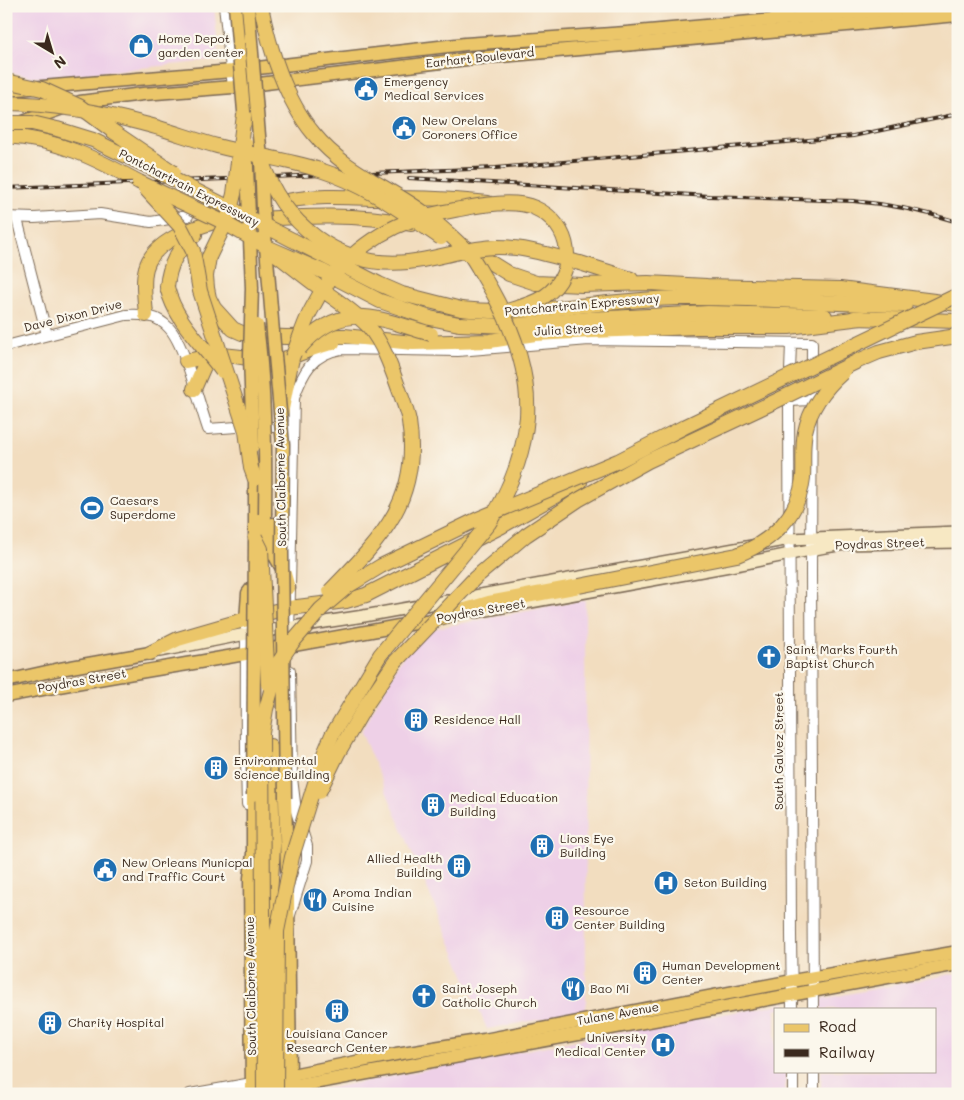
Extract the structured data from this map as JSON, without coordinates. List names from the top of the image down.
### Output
{
  "streets": {
    "highway": ["Pontchartrain Expressway"],
    "main road": [
      "Earhart Boulevard",
      "South Claiborne Avenue",
      "Poydras Street",
      "Tulane Avenue"
    ],
    "street": ["Dave Dixon Drive", "Julia Street", "South Galvez Street"]
  },
  "crossings": [
    ["Julia Street", "South Claiborne Avenue"],
    ["Julia Street", "South Galvez Street"],
    ["South Claiborne Avenue", "Poydras Street"],
    ["South Claiborne Avenue", "Tulane Avenue"],
    ["Poydras Street", "South Galvez Street"],
    ["South Galvez Street", "Tulane Avenue"]
  ],
  "places": {
    "shop": ["Home Depot garden center"],
    "public building": ["Emergency Medical Services", "New Orelans Coroners Office", "New Orleans Municpal and Traffic Court"],
    "sports": ["Caesars Superdome"],
    "church": ["Saint Marks Fourth Baptist Church", "Saint Joseph Catholic Church"],
    "building": [
      "Residence Hall",
      "Environmental Science Building",
      "Medical Education Building",
      "Lions Eye Building",
      "Allied Health Building",
      "Resource Center Building",
      "Human Development Center",
      "Louisiana Cancer Research Center",
      "Charity Hospital"
    ],
    "hospital": ["Seton Building", "University Medical Center"],
    "restaurant": ["Aroma Indian Cuisine", "Bao Mi"]
  },
  "legend": ["Road", "Railway"],
  "north": "bottom right"
}
